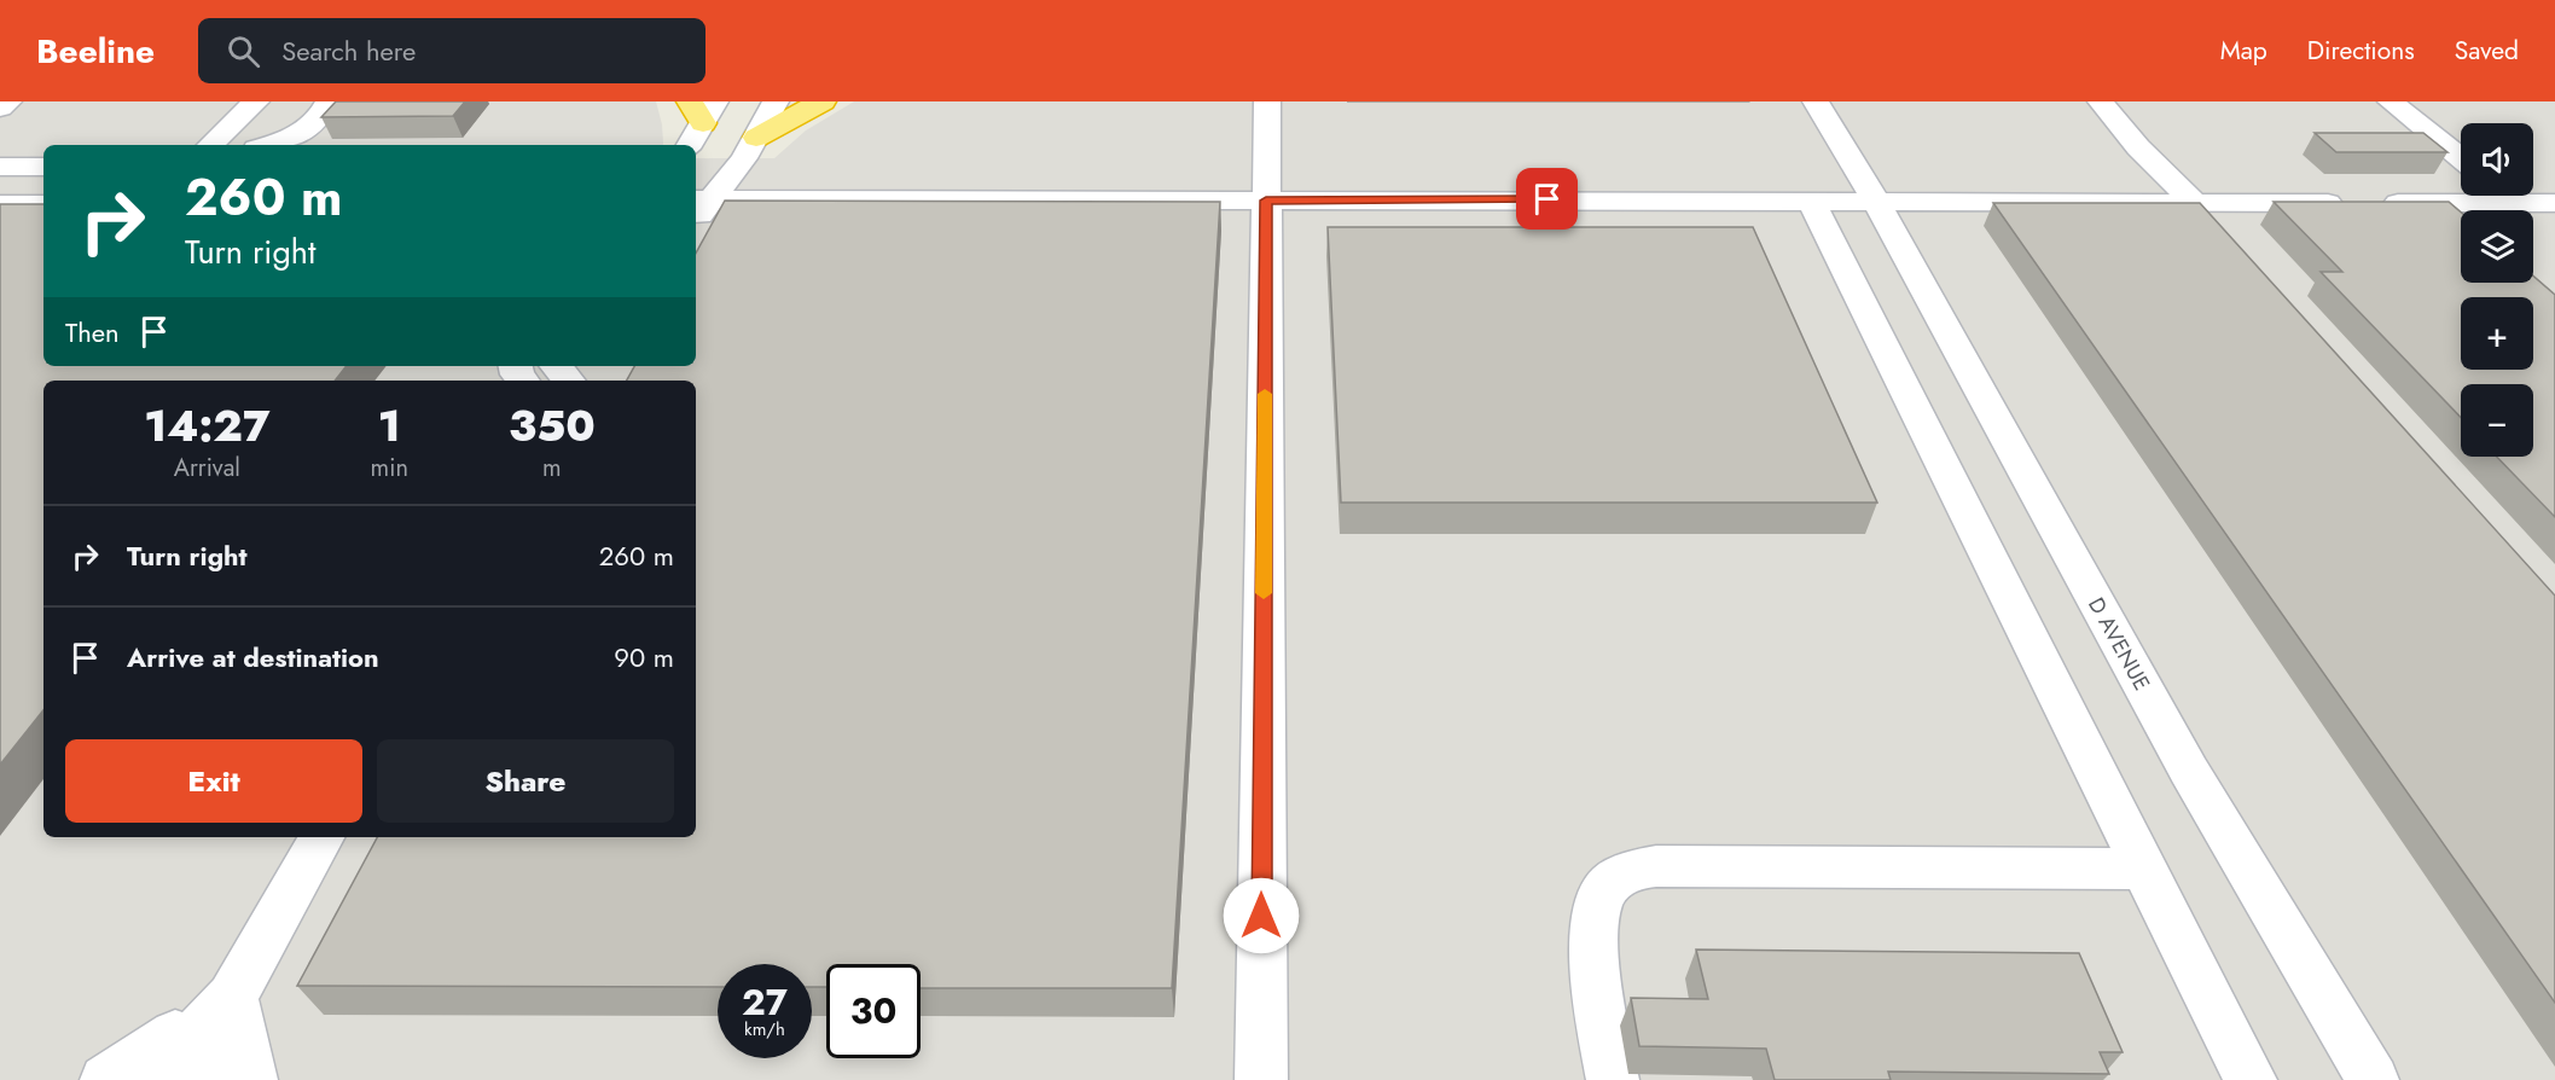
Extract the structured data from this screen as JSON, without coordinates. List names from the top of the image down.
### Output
{
  "streets": {
    "street": ["D AVENUE"]
  },
  "page": {
    "header": "Beeline",
    "search": "Search here",
    "nav": ["Map", "Directions", "Saved"],
    "map_buttons": ["+", "−"],
    "turn": ["260 m", "Turn right"],
    "then": "Then",
    "eta": [
      "14:27",
      "Arrival",
      "1",
      "min",
      "350",
      "m"
    ],
    "list": [
      {
        "name": "Turn right",
        "value": "260 m"
      },
      {
        "name": "Arrive at destination",
        "value": "90 m"
      }
    ],
    "buttons": ["Exit", "Share"],
    "speed": "27 km/h",
    "limit": "30"
  }
}
